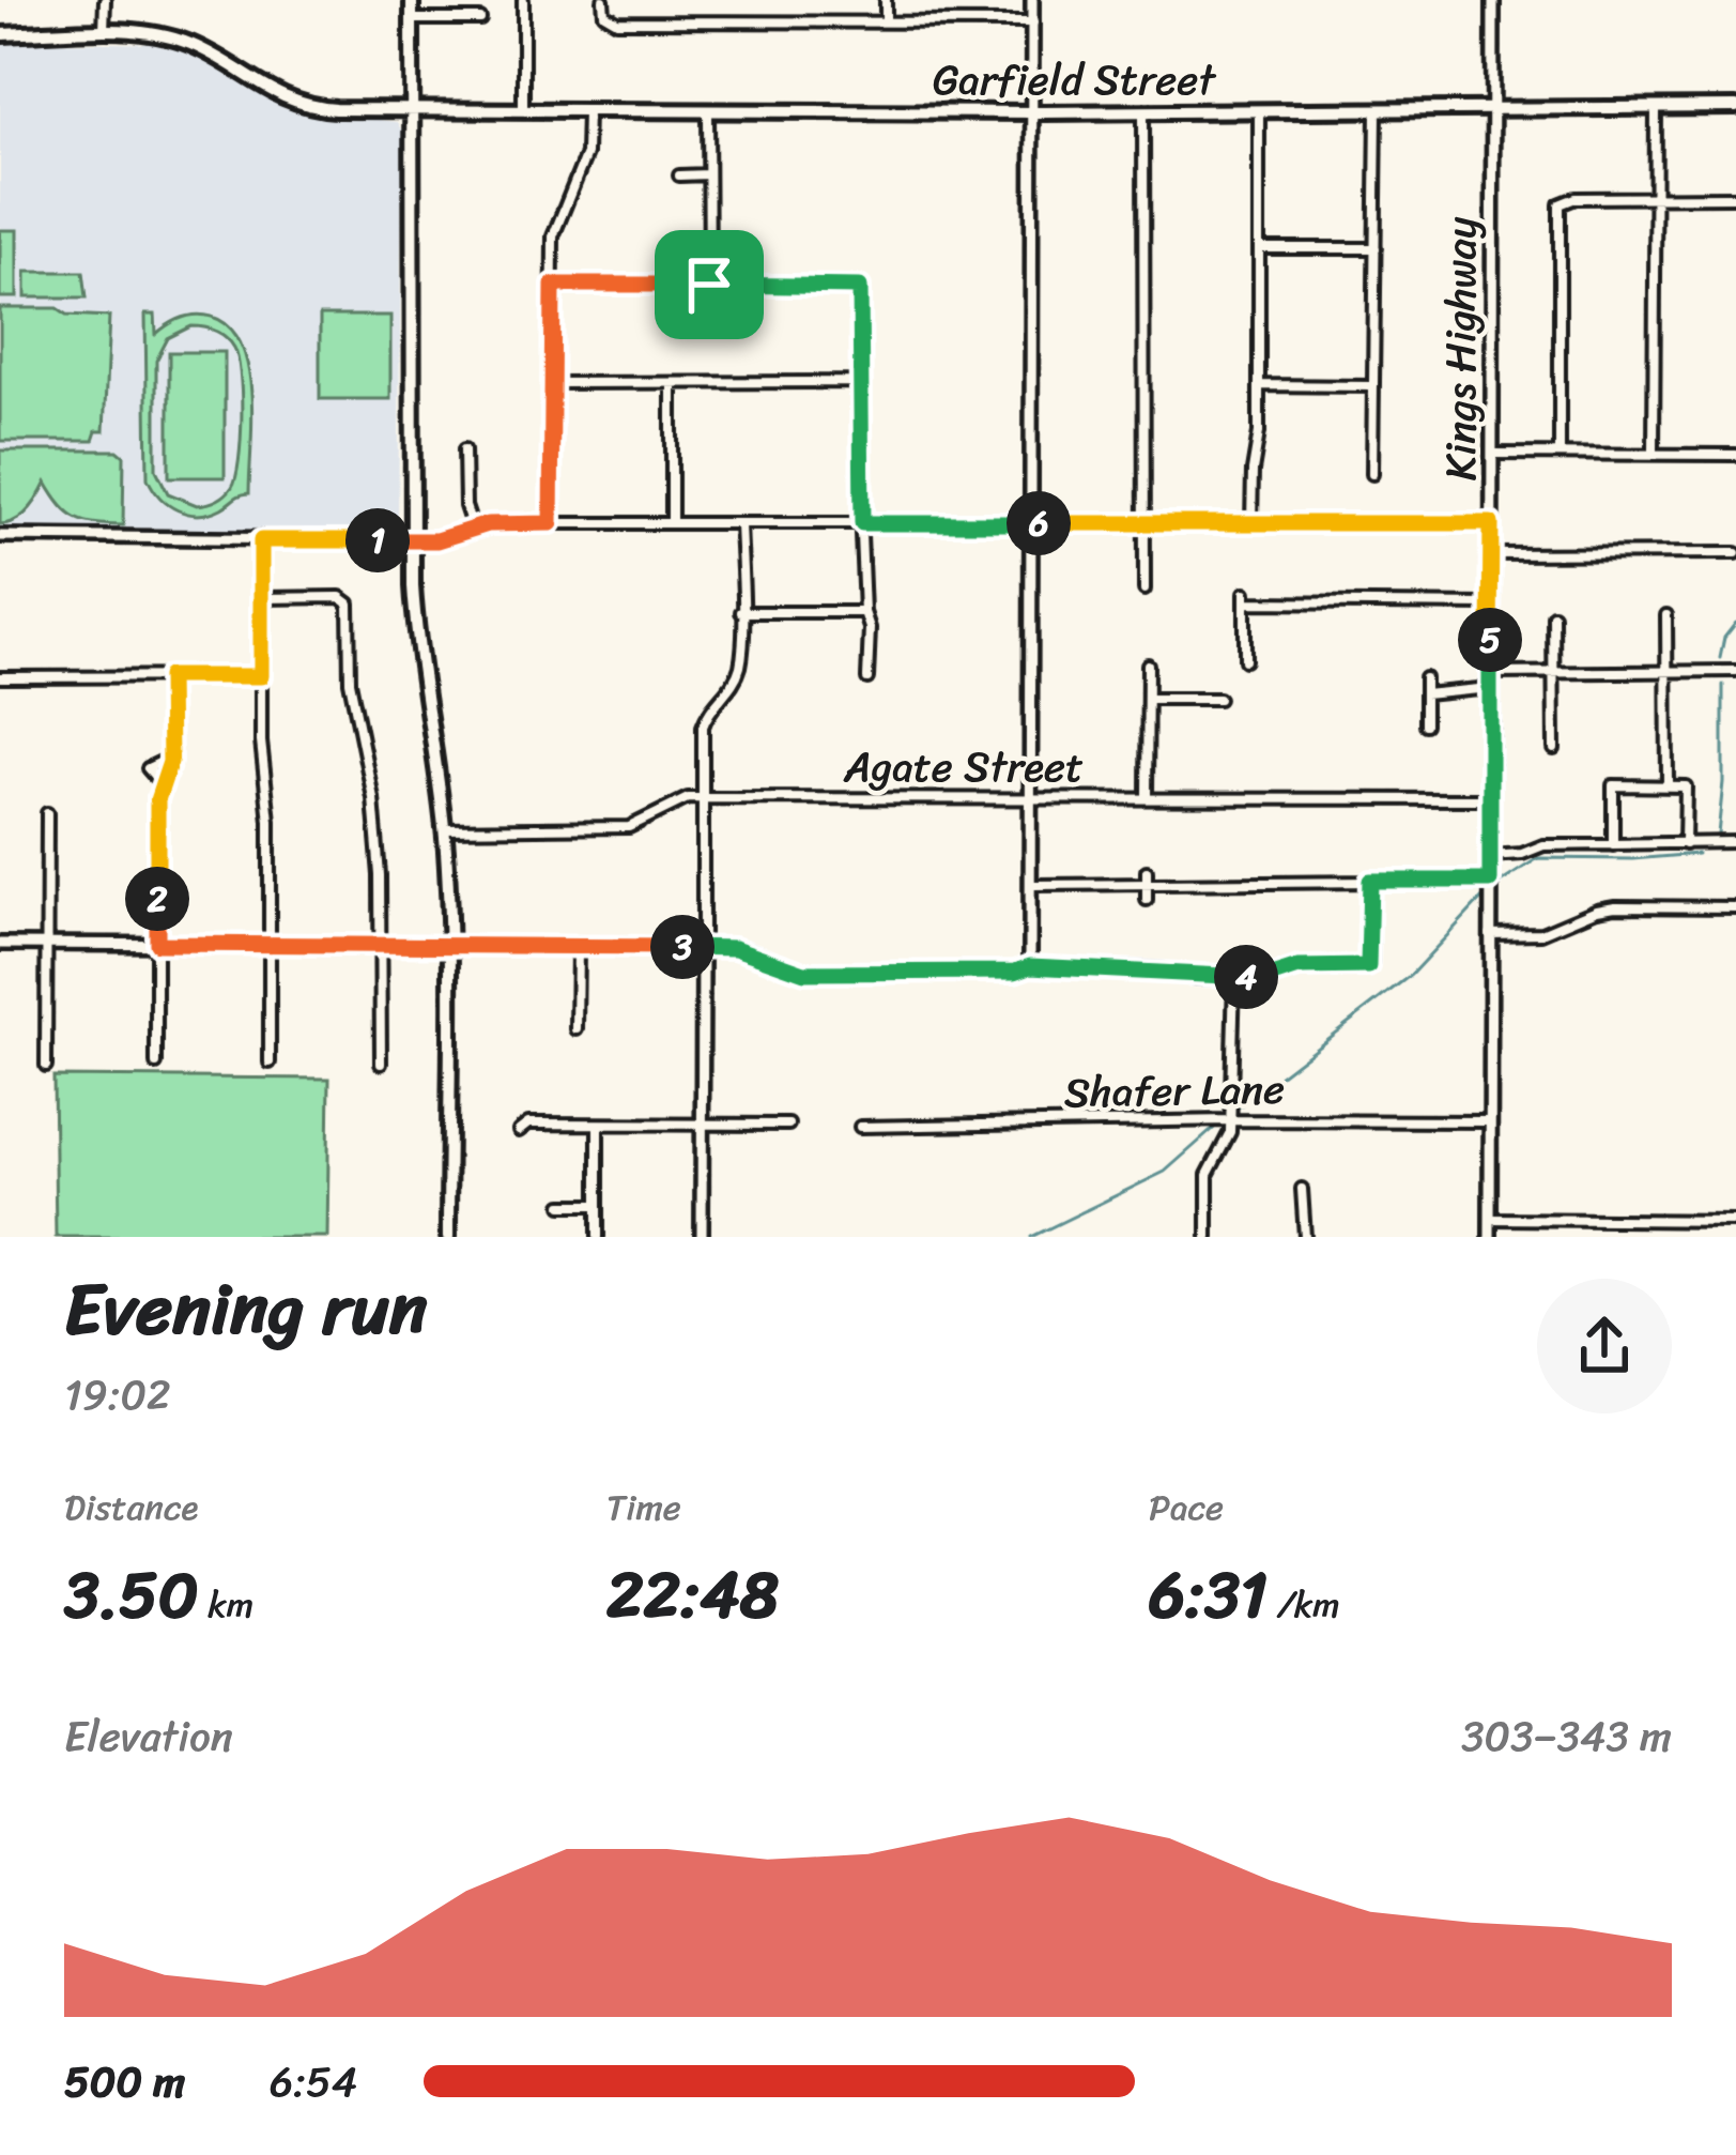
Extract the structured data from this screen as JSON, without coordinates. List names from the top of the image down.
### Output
{
  "streets": {
    "main road": ["Garfield Street"],
    "street": ["Kings Highway", "Agate Street", "Shafer Lane"]
  },
  "crossings": [
    ["Garfield Street", "Kings Highway"],
    ["Kings Highway", "Agate Street"],
    ["Kings Highway", "Shafer Lane"]
  ],
  "page": {
    "pins": [
      "6",
      "1",
      "5",
      "2",
      "3",
      "4"
    ],
    "heading": ["Evening run", "19:02"],
    "stats": [
      ["Distance", "3.50 km"],
      ["Time", "22:48"],
      ["Pace", "6:31 /km"]
    ],
    "chart": ["Elevation", "303–343 m"],
    "list": [
      {
        "name": "500 m",
        "note": "6:54"
      }
    ]
  }
}
